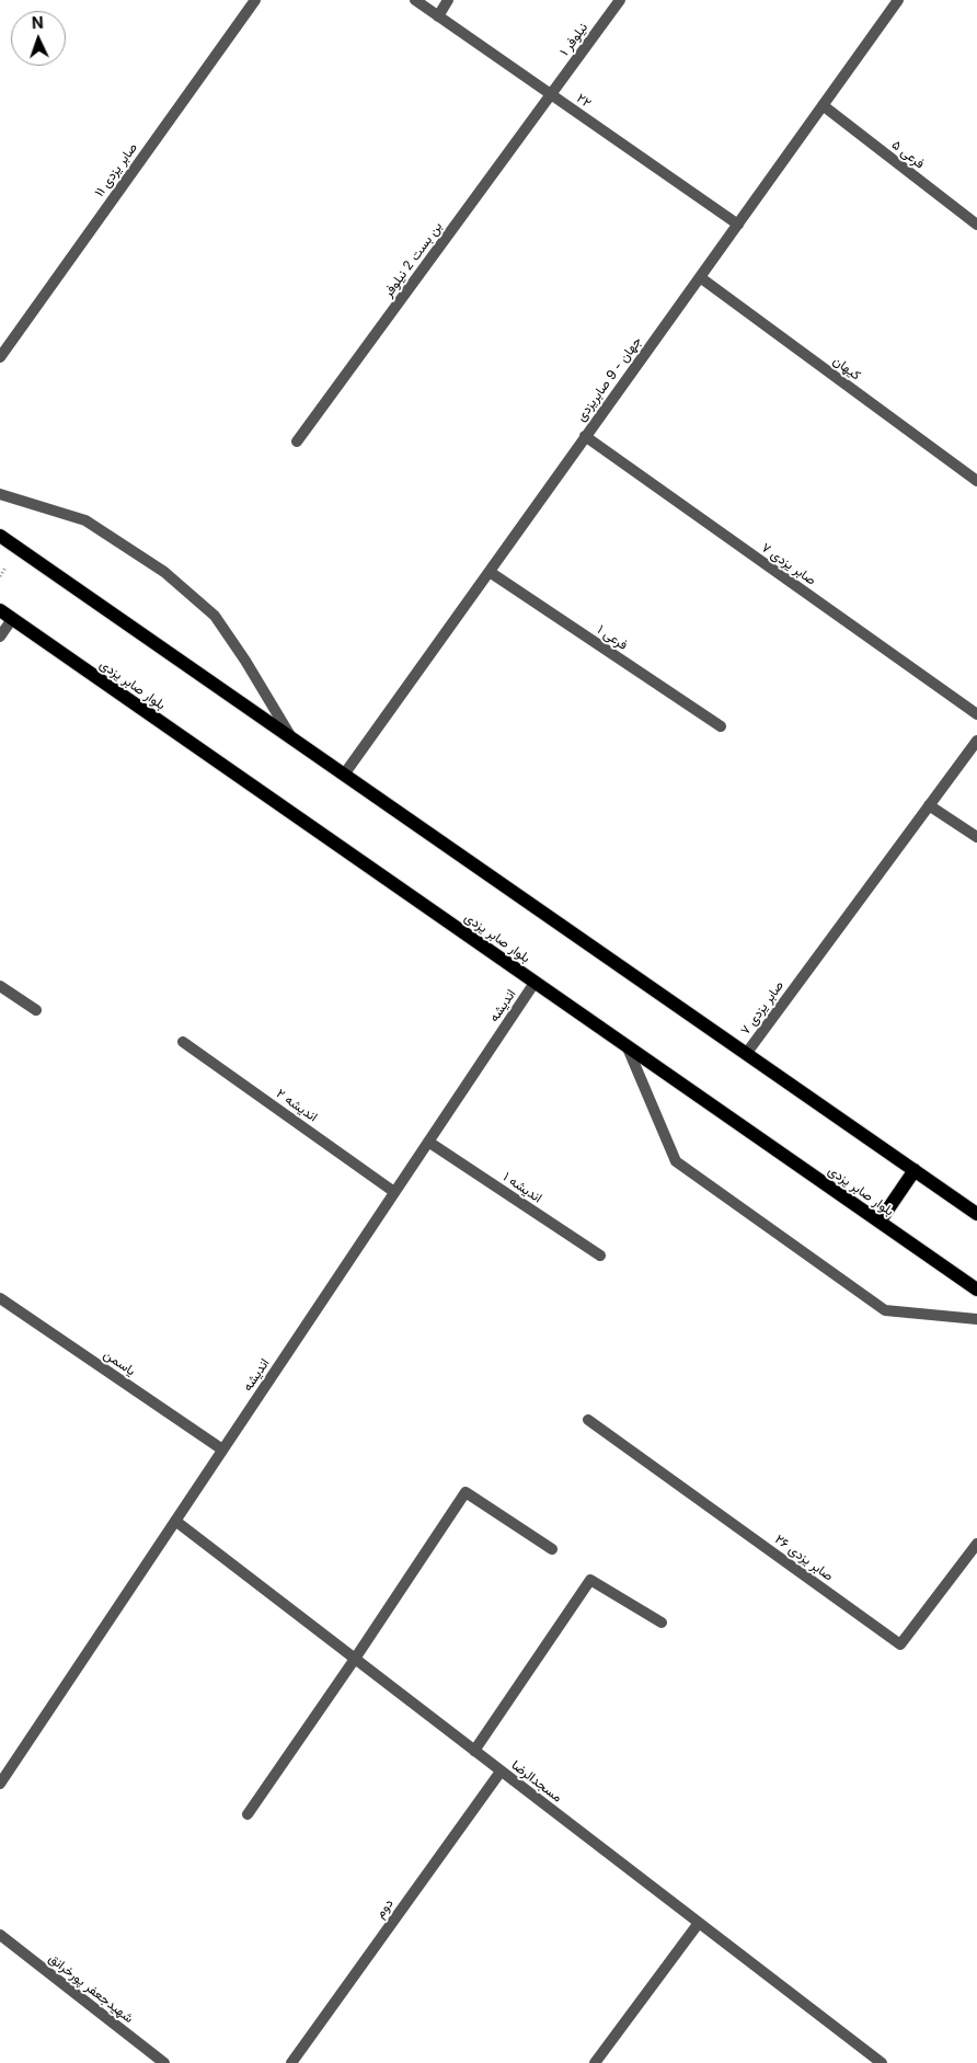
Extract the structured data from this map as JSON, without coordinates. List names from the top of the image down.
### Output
{
  "streets": {
    "main road": ["بلوار صابر یزدی"],
    "street": [
      "نیلوفر ۱",
      "۲۲",
      "فرعی ۵",
      "صابر یزدی ۱۱",
      "بن بست 2 نیلوفر",
      "کیهان",
      "جهان - 9 صابریزدی",
      "صابر یزدی ۷",
      "فرعی ۱",
      "اندیشه",
      "اندیشه ۲",
      "اندیشه ۱",
      "یاسمن",
      "صابر یزدی ۲۶",
      "مسجدالرضا",
      "دوم",
      "شهیدجعفر پورخرانق"
    ]
  },
  "crossings": [
    ["نیلوفر ۱", "۲۲"],
    ["نیلوفر ۱", "بن بست 2 نیلوفر"],
    ["۲۲", "بن بست 2 نیلوفر"],
    ["۲۲", "جهان - 9 صابریزدی"],
    ["فرعی ۵", "جهان - 9 صابریزدی"],
    ["کیهان", "جهان - 9 صابریزدی"],
    ["جهان - 9 صابریزدی", "صابر یزدی ۷"],
    ["جهان - 9 صابریزدی", "فرعی ۱"],
    ["بلوار صابر یزدی", "اندیشه"],
    ["اندیشه", "اندیشه ۲"],
    ["اندیشه", "اندیشه ۱"],
    ["اندیشه", "یاسمن"],
    ["اندیشه", "مسجدالرضا"],
    ["مسجدالرضا", "دوم"]
  ],
  "north": "top"
}
